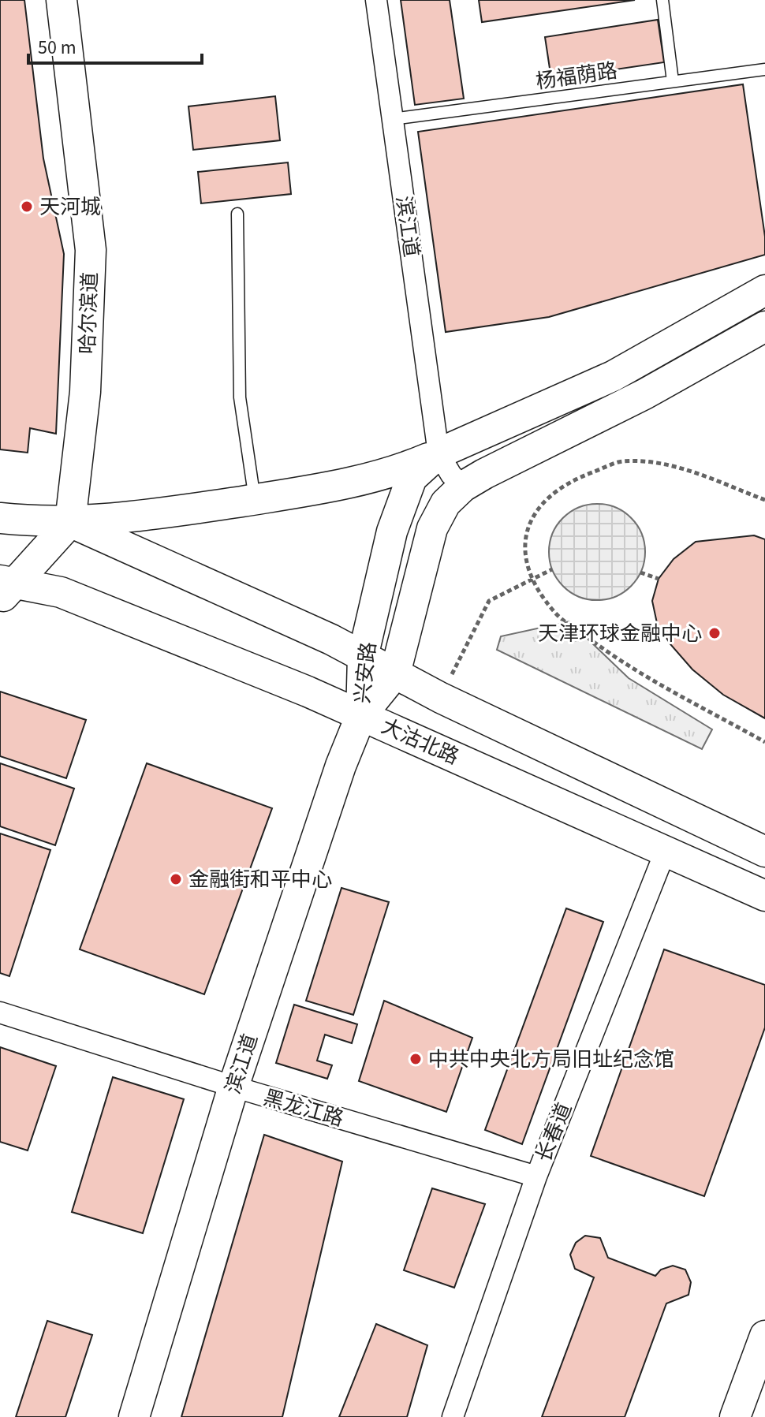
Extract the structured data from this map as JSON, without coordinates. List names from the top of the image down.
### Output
{
  "streets": {
    "main road": [
      "滨江道",
      "哈尔滨道",
      "兴安路",
      "大沽北路"
    ],
    "street": ["黑龙江路", "长春道"],
    "lane": ["杨福荫路"]
  },
  "crossings": [
    ["杨福荫路", "滨江道"],
    ["滨江道", "兴安路"],
    ["滨江道", "大沽北路"],
    ["滨江道", "黑龙江路"],
    ["兴安路", "大沽北路"],
    ["大沽北路", "长春道"],
    ["黑龙江路", "长春道"]
  ],
  "places": [
    "天河城",
    "天津环球金融中心",
    "金融街和平中心",
    "中共中央北方局旧址纪念馆"
  ],
  "scale_bar": "50 m"
}
